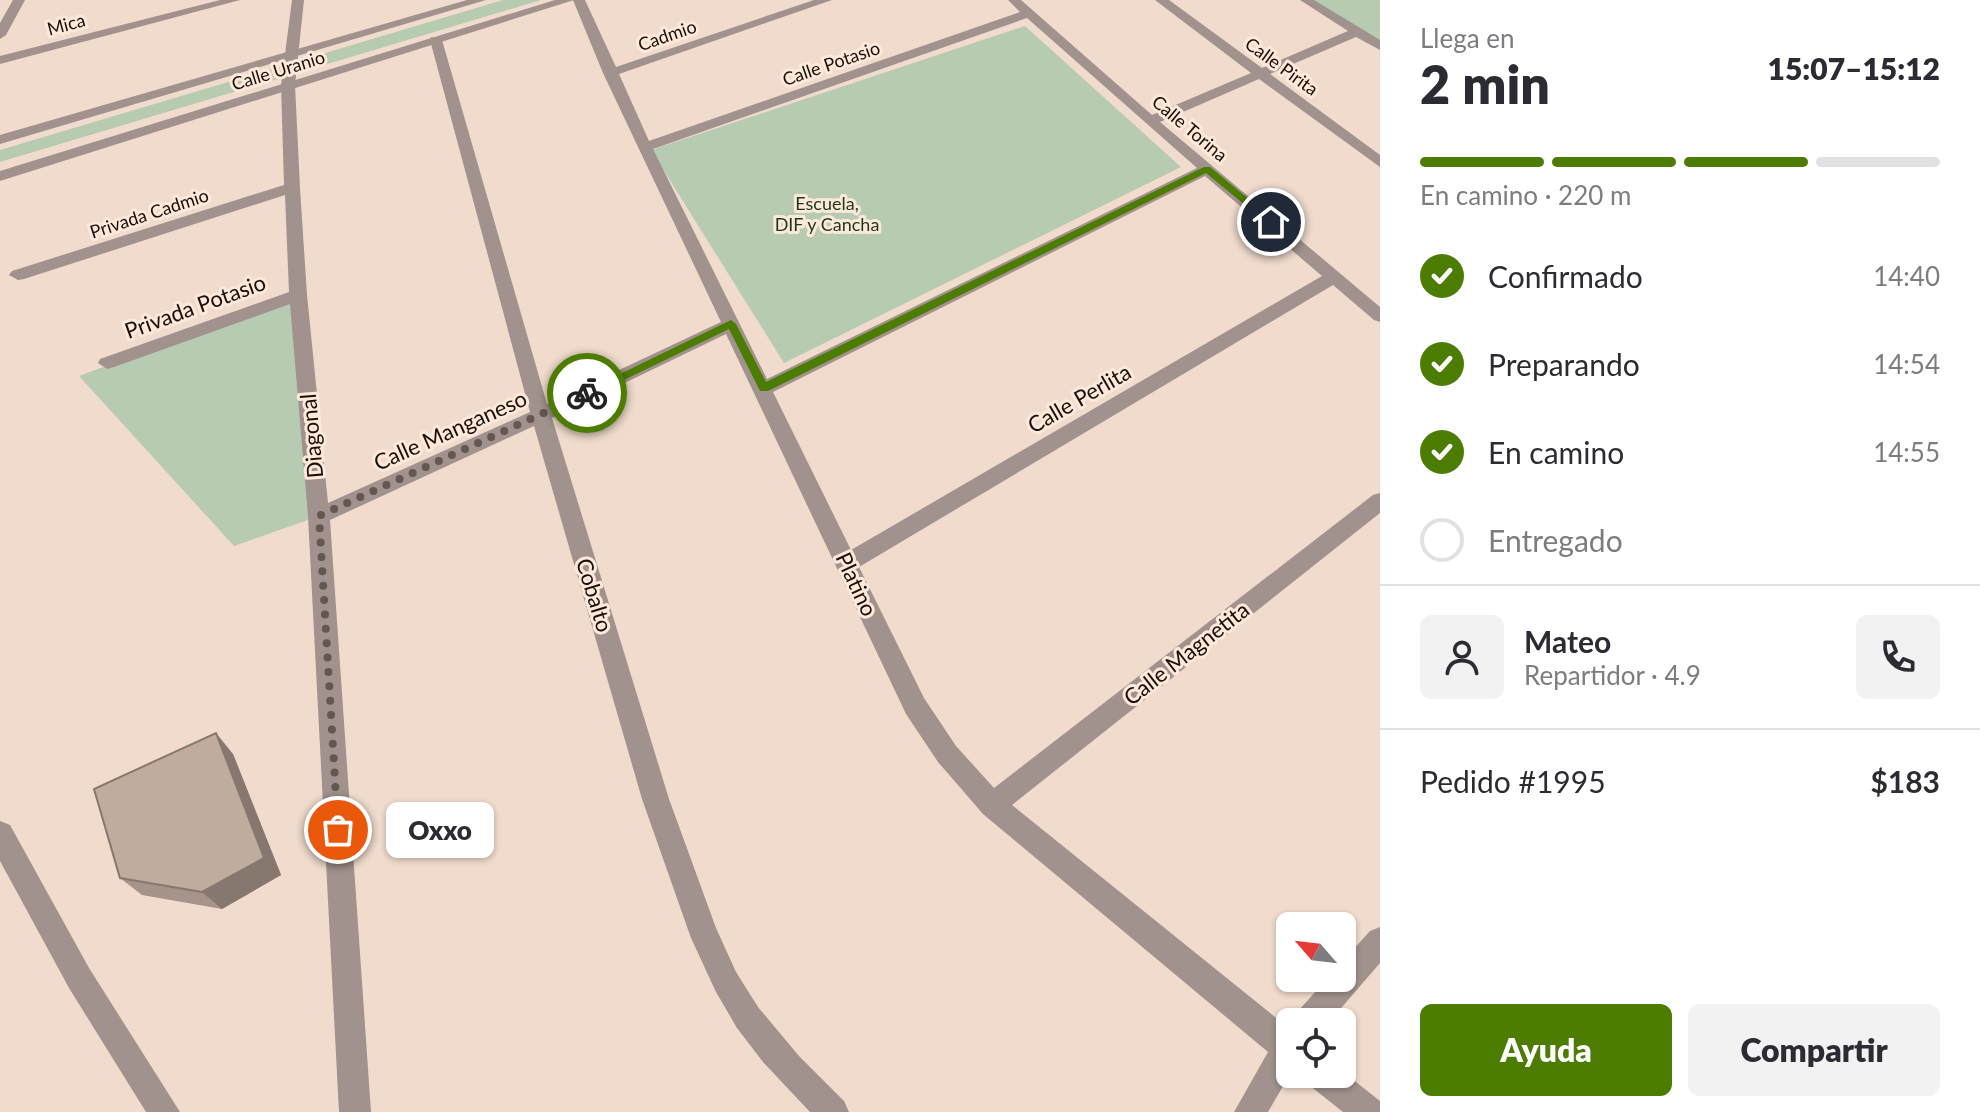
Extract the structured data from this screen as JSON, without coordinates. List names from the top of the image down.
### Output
{
  "streets": {
    "street": [
      "Mica",
      "Cadmio",
      "Calle Potasio",
      "Calle Pirita",
      "Calle Uranio",
      "Calle Torina",
      "Privada Cadmio",
      "Privada Potasio",
      "Calle Perlita",
      "Calle Manganeso",
      "Diagonal",
      "Platino",
      "Cobalto",
      "Calle Magnetita"
    ]
  },
  "crossings": [
    ["Cadmio", "Platino"],
    ["Calle Potasio", "Calle Torina"],
    ["Calle Potasio", "Platino"],
    ["Calle Uranio", "Diagonal"],
    ["Calle Uranio", "Cobalto"],
    ["Calle Torina", "Calle Perlita"],
    ["Privada Cadmio", "Diagonal"],
    ["Privada Potasio", "Diagonal"],
    ["Calle Perlita", "Platino"],
    ["Calle Manganeso", "Diagonal"],
    ["Calle Manganeso", "Platino"],
    ["Calle Manganeso", "Cobalto"],
    ["Platino", "Calle Magnetita"]
  ],
  "parks": ["Escuela, DIF y Cancha"],
  "places": ["Oxxo"],
  "north": "top left",
  "page": {
    "heading": ["2 min", "Llega en", "15:07–15:12"],
    "panel": [
      "Mateo",
      "Repartidor · 4.9",
      "Pedido #1995",
      "$183"
    ],
    "bar": "En camino · 220 m",
    "list": [
      ["Confirmado", "14:40"],
      ["Preparando", "14:54"],
      ["En camino", "14:55"],
      "Entregado"
    ],
    "bubble": "Oxxo",
    "buttons": ["Ayuda", "Compartir"]
  }
}
